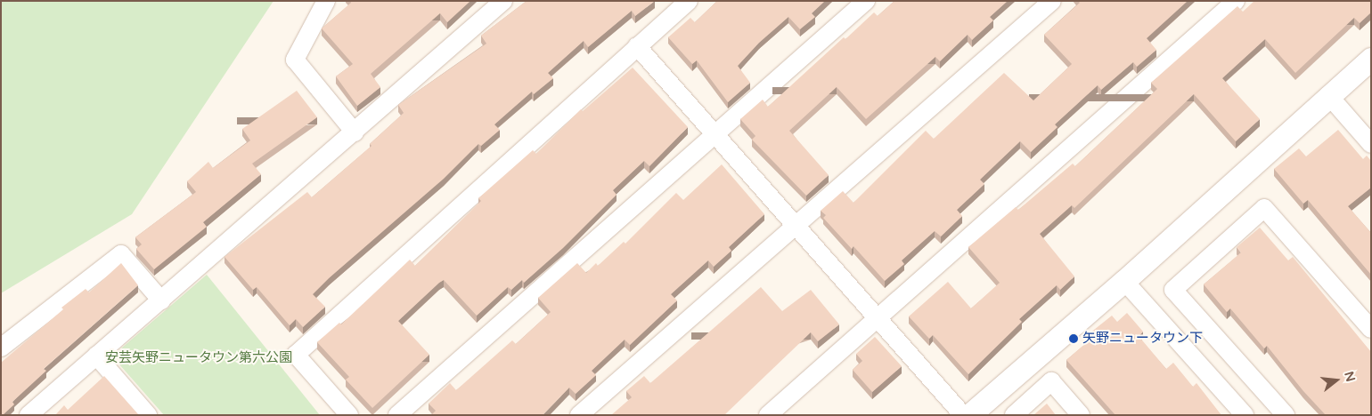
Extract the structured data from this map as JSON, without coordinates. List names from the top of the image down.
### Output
{
  "parks": ["安芸矢野ニュータウン第六公園"],
  "places": ["矢野ニュータウン下"],
  "north": "right"
}
